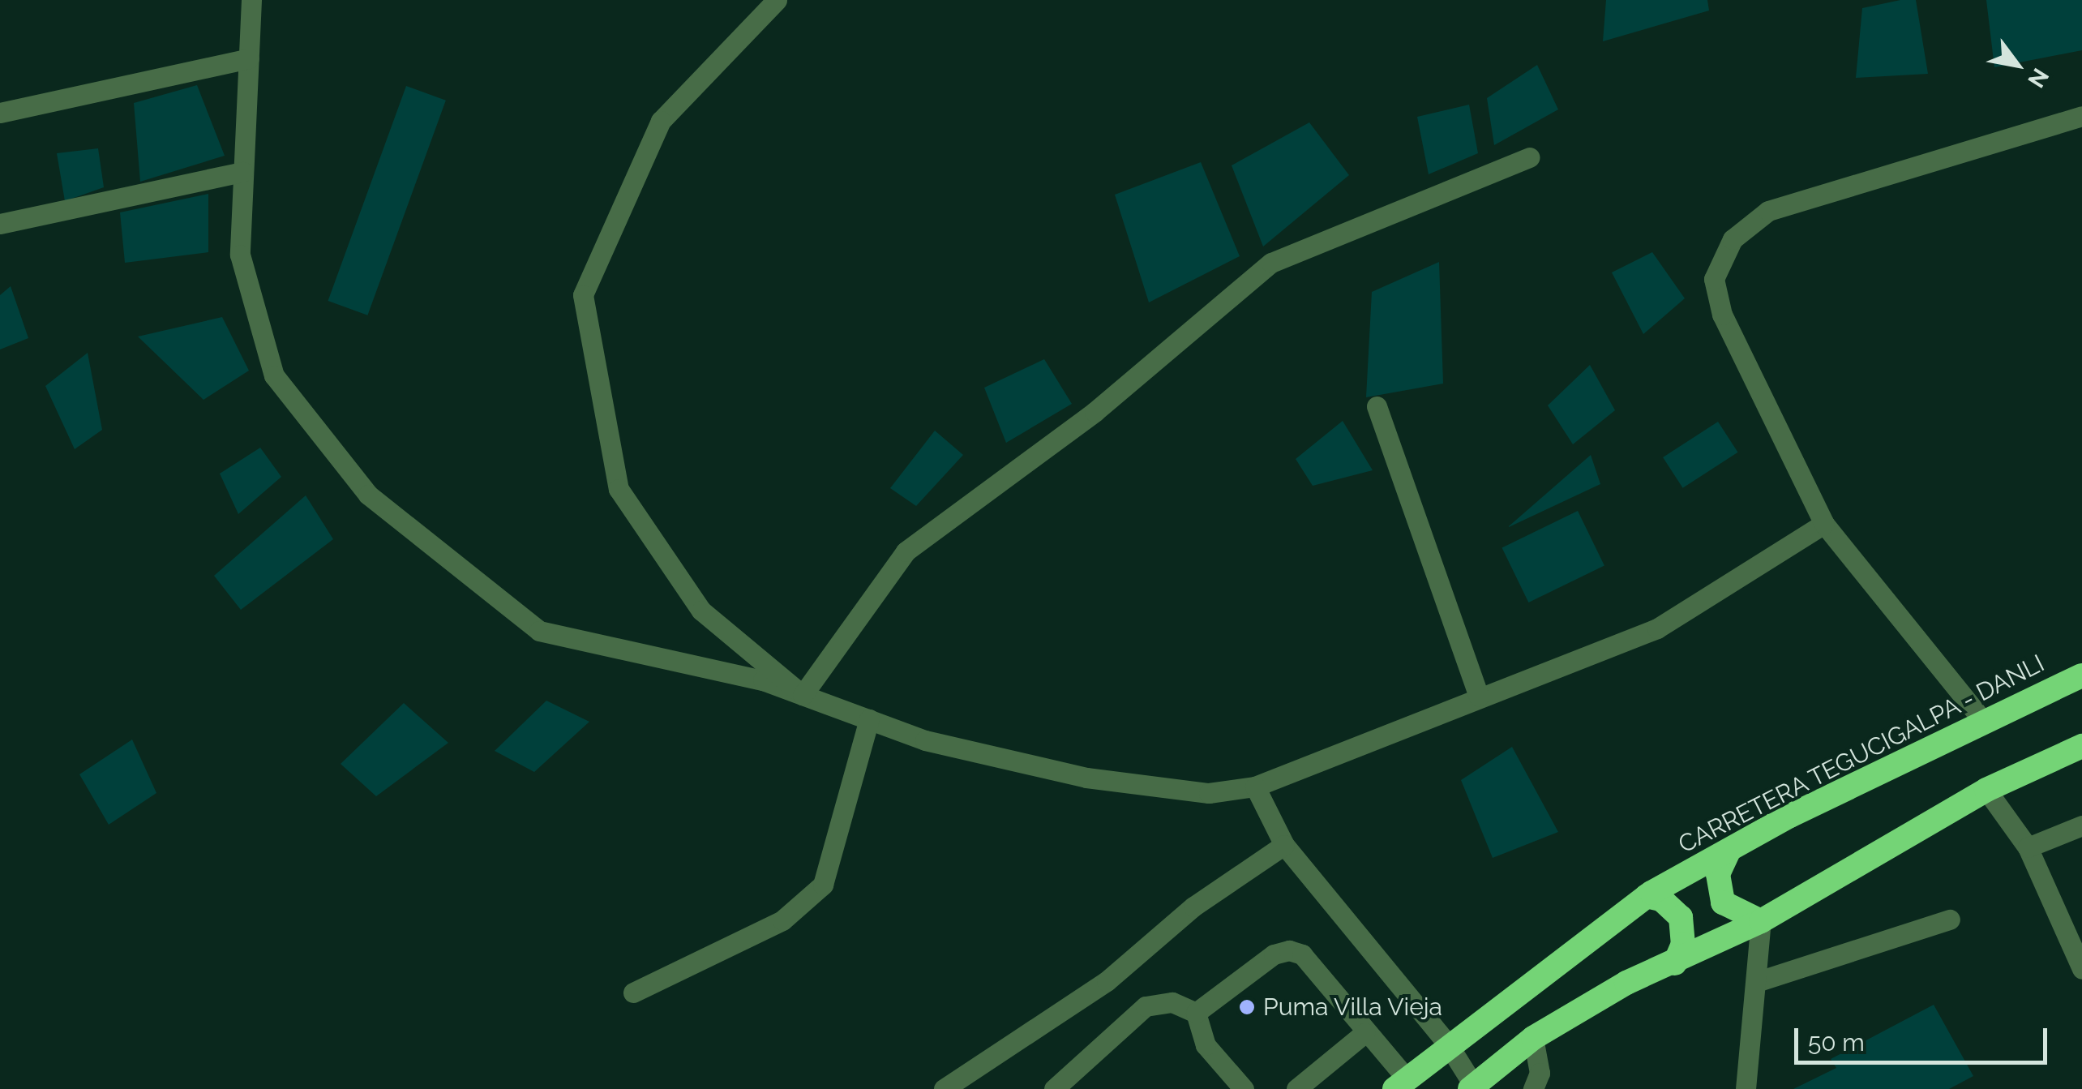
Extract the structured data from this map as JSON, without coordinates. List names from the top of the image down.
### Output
{
  "streets": {
    "highway": ["CARRETERA TEGUCIGALPA - DANLI"]
  },
  "places": ["Puma Villa Vieja"],
  "scale_bar": "50 m",
  "north": "bottom right"
}
